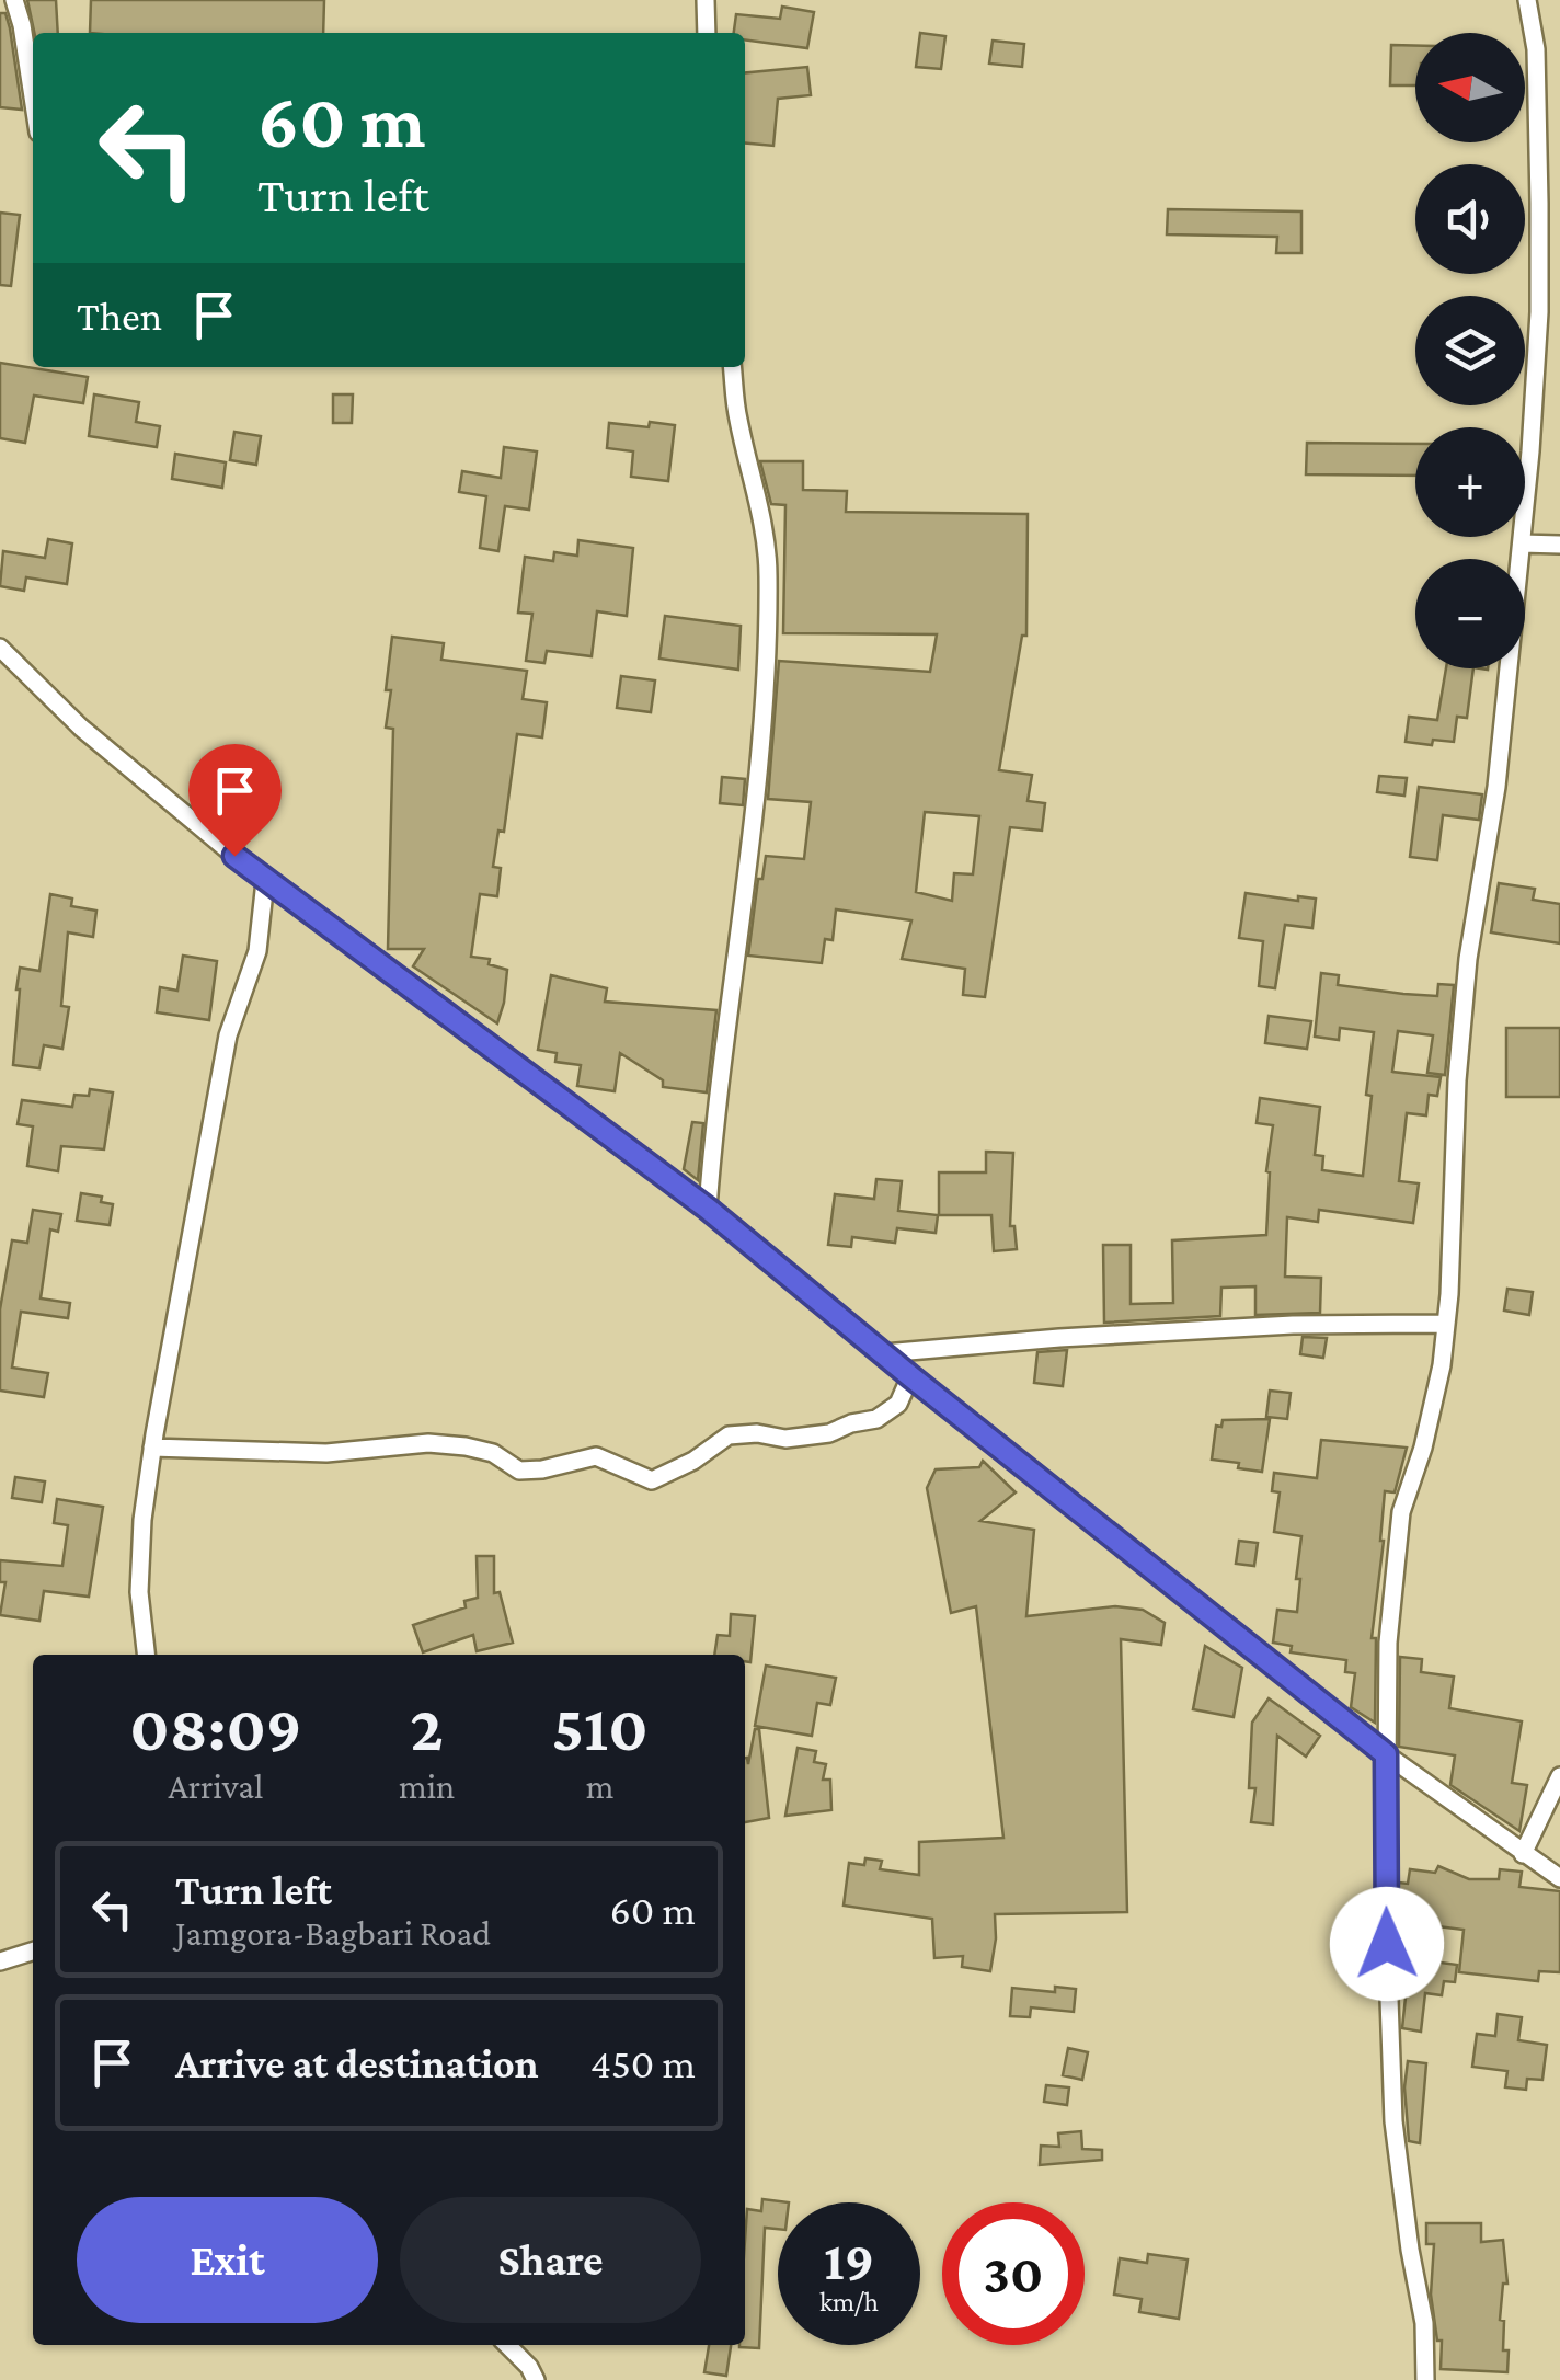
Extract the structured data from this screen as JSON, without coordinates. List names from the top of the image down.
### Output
{
  "north": "left",
  "page": {
    "map_buttons": ["+", "−"],
    "turn": ["60 m", "Turn left"],
    "then": "Then",
    "eta": [
      "08:09",
      "Arrival",
      "2",
      "min",
      "510",
      "m"
    ],
    "list": [
      {
        "name": "Turn left",
        "note": "Jamgora-Bagbari Road",
        "value": "60 m"
      },
      {
        "name": "Arrive at destination",
        "value": "450 m"
      }
    ],
    "buttons": ["Exit", "Share"],
    "speed": "19 km/h",
    "limit": "30"
  }
}
